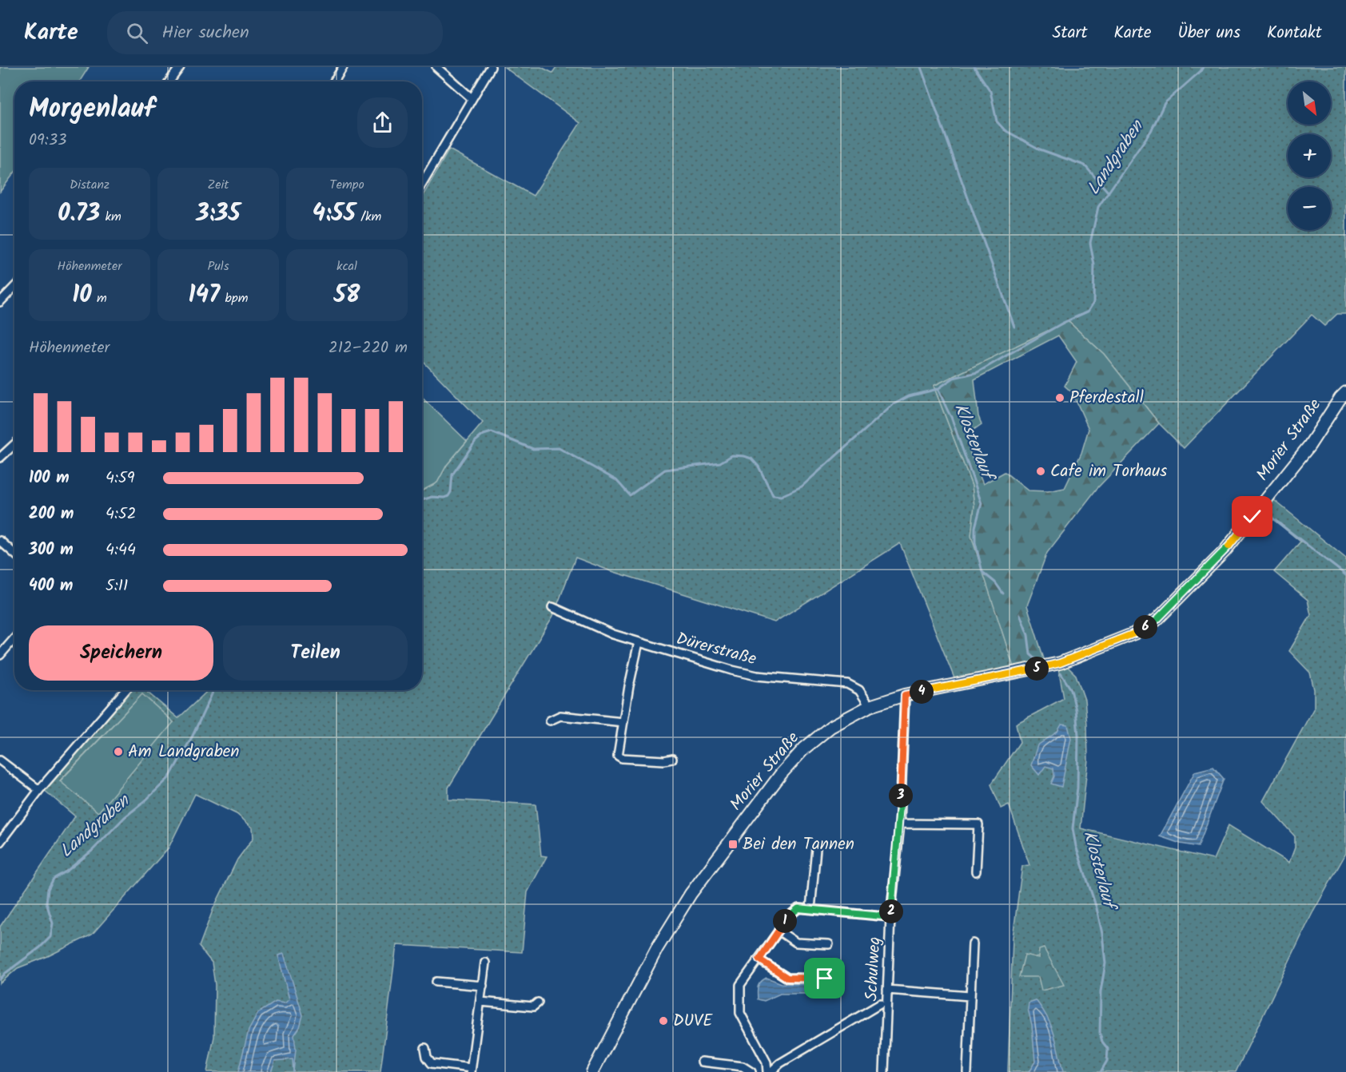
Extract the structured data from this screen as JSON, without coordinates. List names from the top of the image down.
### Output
{
  "streets": {
    "main road": ["Morier Straße"],
    "street": ["Dürerstraße", "Schulweg"]
  },
  "crossings": [
    ["Morier Straße", "Dürerstraße"],
    ["Morier Straße", "Schulweg"]
  ],
  "water": ["Landgraben", "Klosterlauf"],
  "places": {
    "other": [
      "Pferdestall",
      "Cafe im Torhaus",
      "Am Landgraben",
      "DUVE"
    ],
    "transit": ["Bei den Tannen"]
  },
  "north": "bottom right",
  "page": {
    "header": "Karte",
    "search": "Hier suchen",
    "nav": [
      "Start",
      "Karte",
      "Über uns",
      "Kontakt"
    ],
    "map_buttons": ["+", "−"],
    "heading": ["Morgenlauf", "09:33"],
    "stats": [
      ["Distanz", "0.73 km"],
      ["Zeit", "3:35"],
      ["Tempo", "4:55 /km"],
      ["Höhenmeter", "10 m"],
      ["Puls", "147 bpm"],
      ["kcal", "58"]
    ],
    "chart": ["Höhenmeter", "212–220 m"],
    "list": [
      {
        "name": "100 m",
        "note": "4:59"
      },
      {
        "name": "200 m",
        "note": "4:52"
      },
      {
        "name": "300 m",
        "note": "4:44"
      },
      {
        "name": "400 m",
        "note": "5:11"
      }
    ],
    "pins": [
      "6",
      "5",
      "4",
      "3",
      "2",
      "1"
    ],
    "buttons": ["Speichern", "Teilen"]
  }
}
